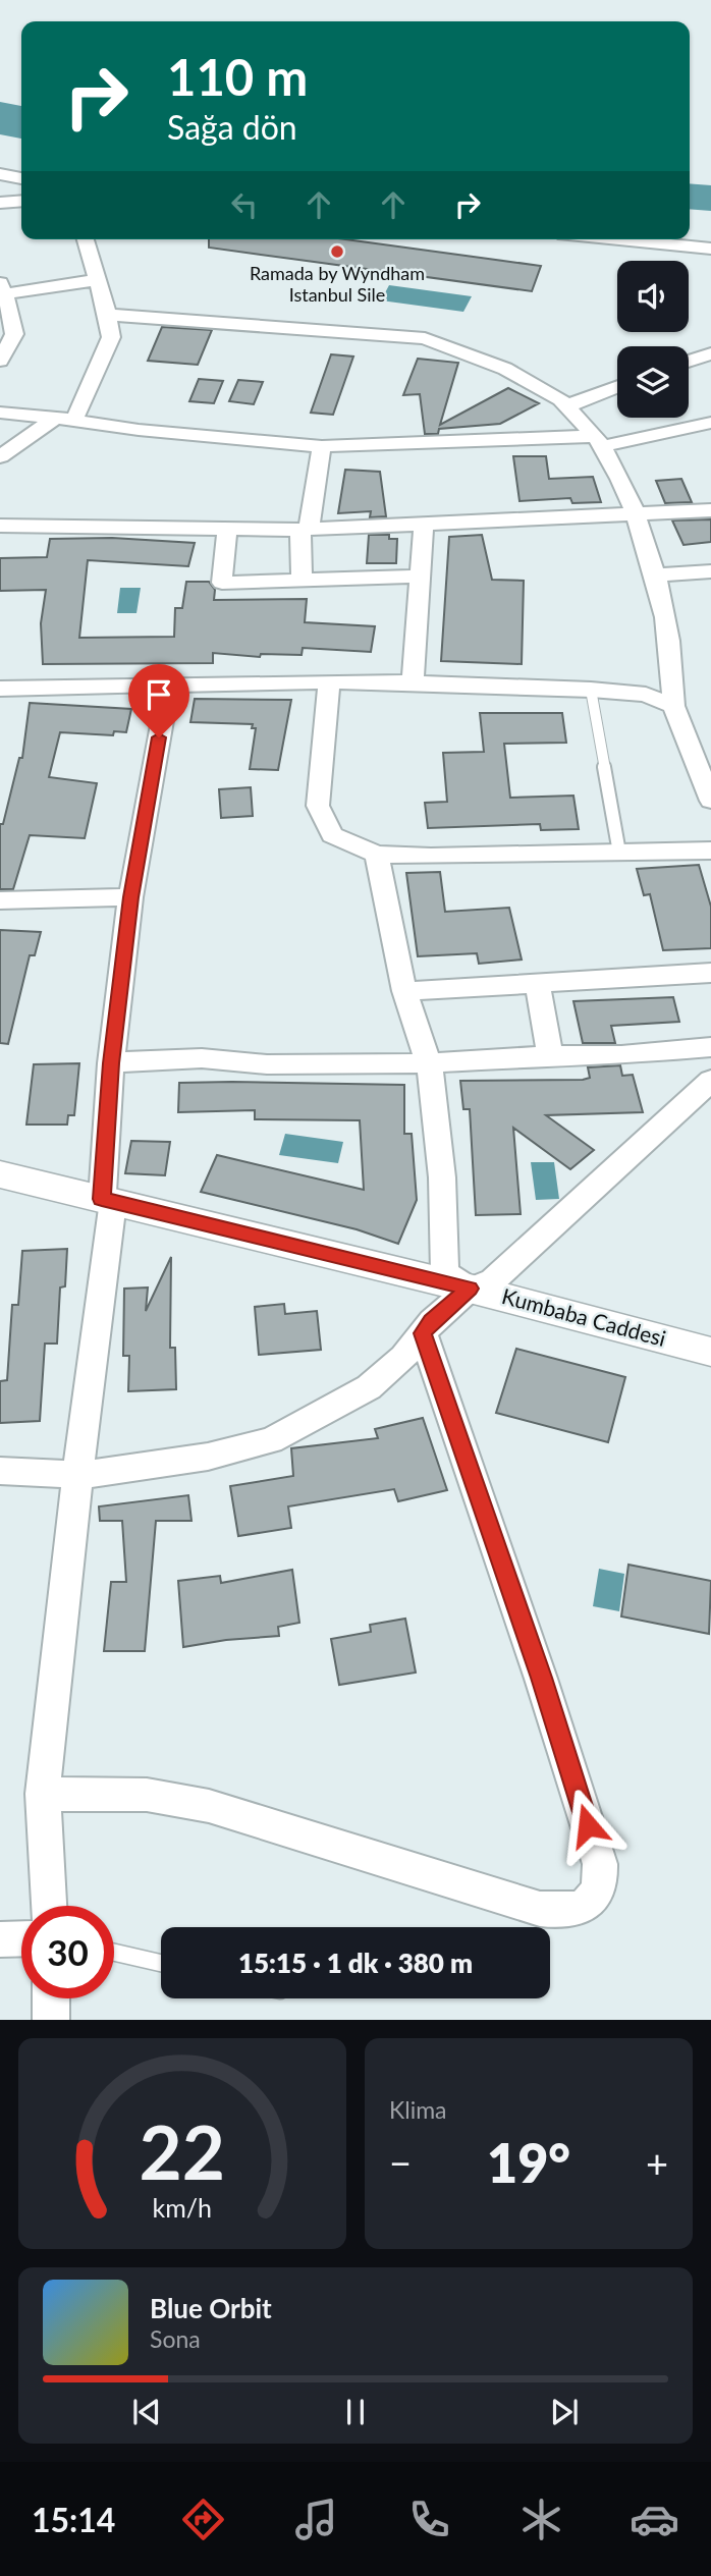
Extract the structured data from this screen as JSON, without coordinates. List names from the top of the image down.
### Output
{
  "streets": {
    "street": ["Kumbaba Caddesi"]
  },
  "places": ["Ramada by Wyndham Istanbul Sile"],
  "page": {
    "turn": ["110 m", "Sağa dön"],
    "limit": "30",
    "trip": "15:15 · 1 dk · 380 m",
    "tile": "Klima",
    "heat": ["−", "19°", "+"],
    "song": ["Blue Orbit", "Sona"],
    "tabs": "15:14",
    "gauge": ["22", "km/h"]
  }
}
